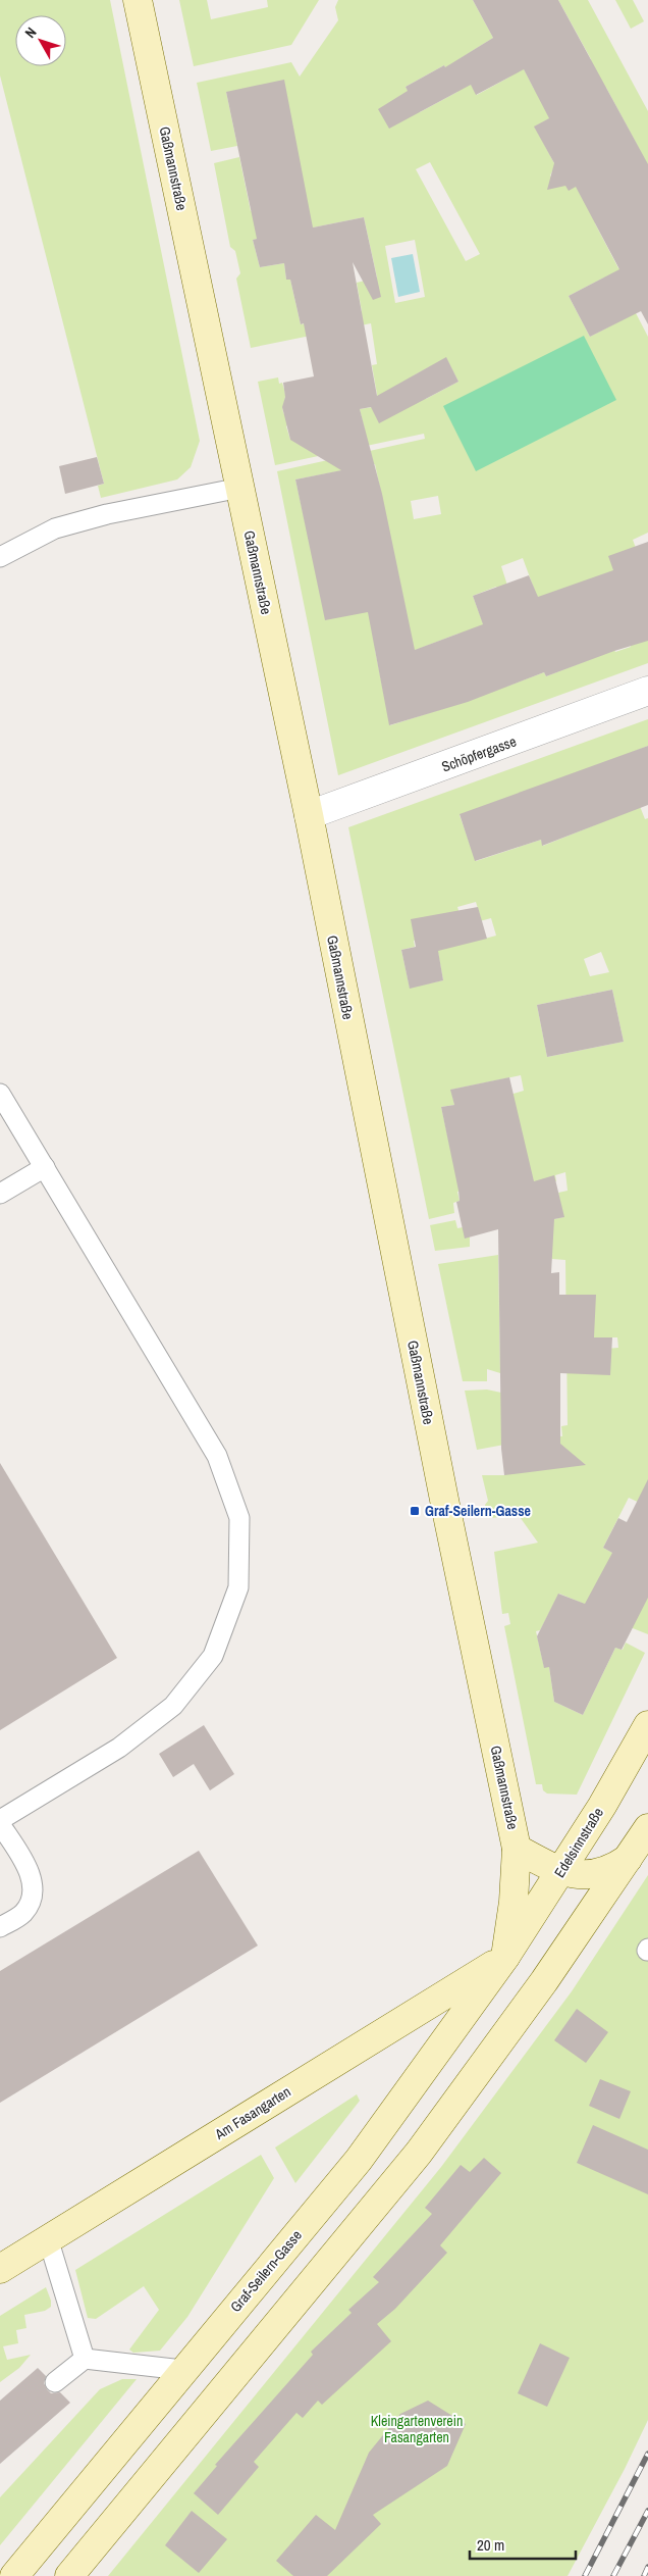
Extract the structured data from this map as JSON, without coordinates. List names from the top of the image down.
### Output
{
  "streets": {
    "street": [
      "Gaßmannstraße",
      "Schöpfergasse",
      "Edelsinnstraße",
      "Am Fasangarten",
      "Graf-Seilern-Gasse"
    ]
  },
  "crossings": [
    ["Gaßmannstraße", "Schöpfergasse"],
    ["Gaßmannstraße", "Edelsinnstraße"],
    ["Gaßmannstraße", "Am Fasangarten"],
    ["Gaßmannstraße", "Graf-Seilern-Gasse"],
    ["Edelsinnstraße", "Am Fasangarten"],
    ["Edelsinnstraße", "Graf-Seilern-Gasse"],
    ["Am Fasangarten", "Graf-Seilern-Gasse"]
  ],
  "parks": ["Kleingartenverein Fasangarten"],
  "places": {
    "transit": ["Graf-Seilern-Gasse"]
  },
  "scale_bar": "20 m",
  "north": "top left"
}
